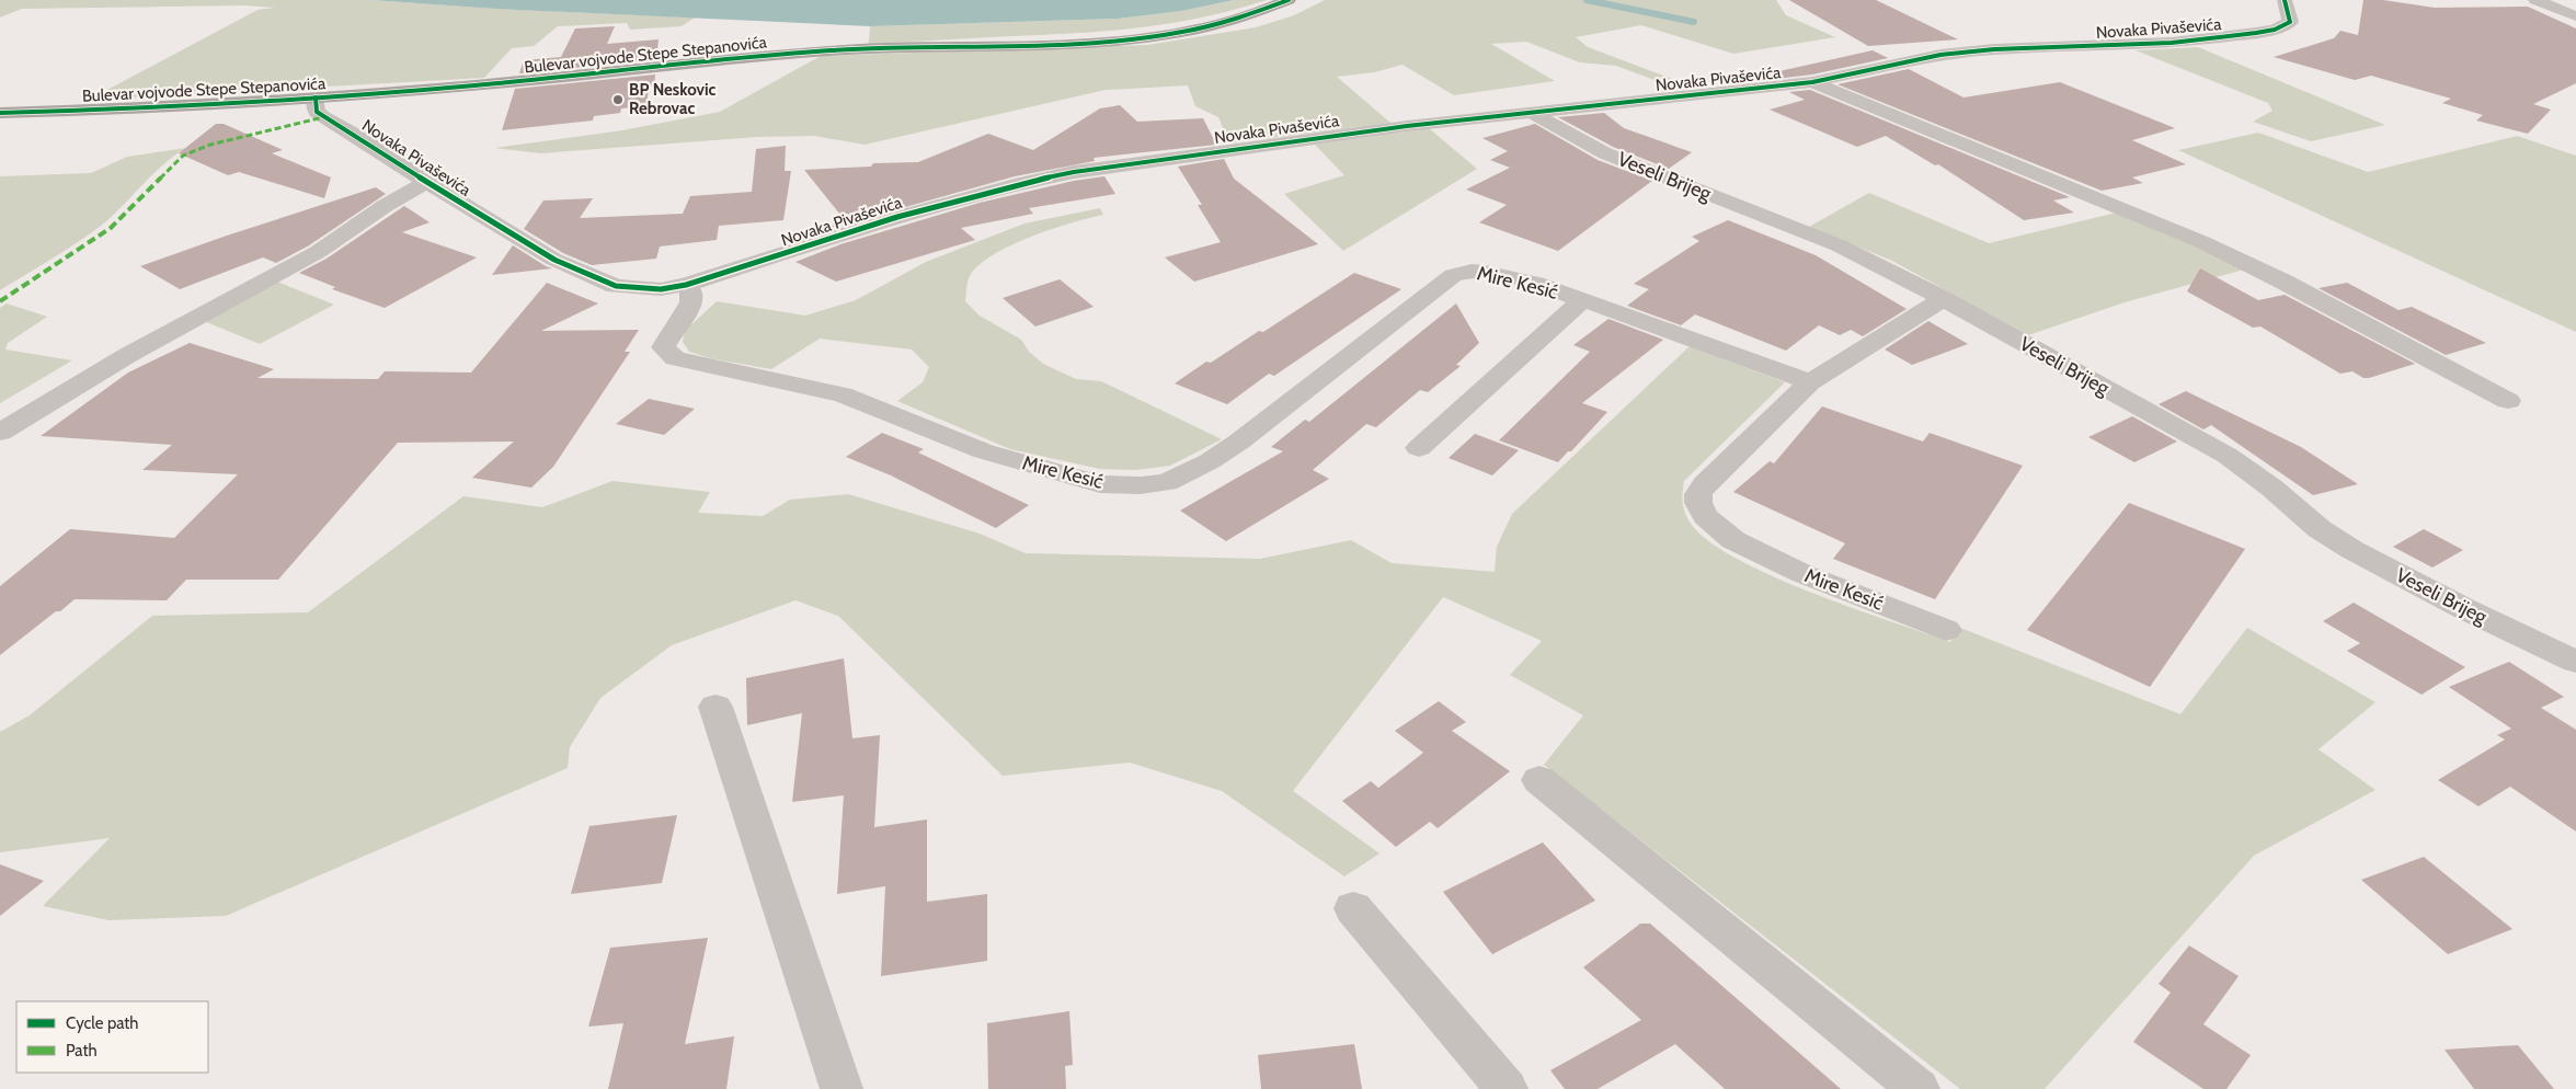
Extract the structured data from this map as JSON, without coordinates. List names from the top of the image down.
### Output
{
  "streets": {
    "main road": ["Bulevar vojvode Stepe Stepanovića"],
    "street": ["Novaka Pivaševića", "Veseli Brijeg", "Mire Kesić"]
  },
  "crossings": [
    ["Novaka Pivaševića", "Bulevar vojvode Stepe Stepanovića"],
    ["Novaka Pivaševića", "Veseli Brijeg"],
    ["Novaka Pivaševića", "Mire Kesić"],
    ["Veseli Brijeg", "Mire Kesić"]
  ],
  "places": ["BP Neskovic Rebrovac"],
  "legend": ["Cycle path", "Path"]
}
